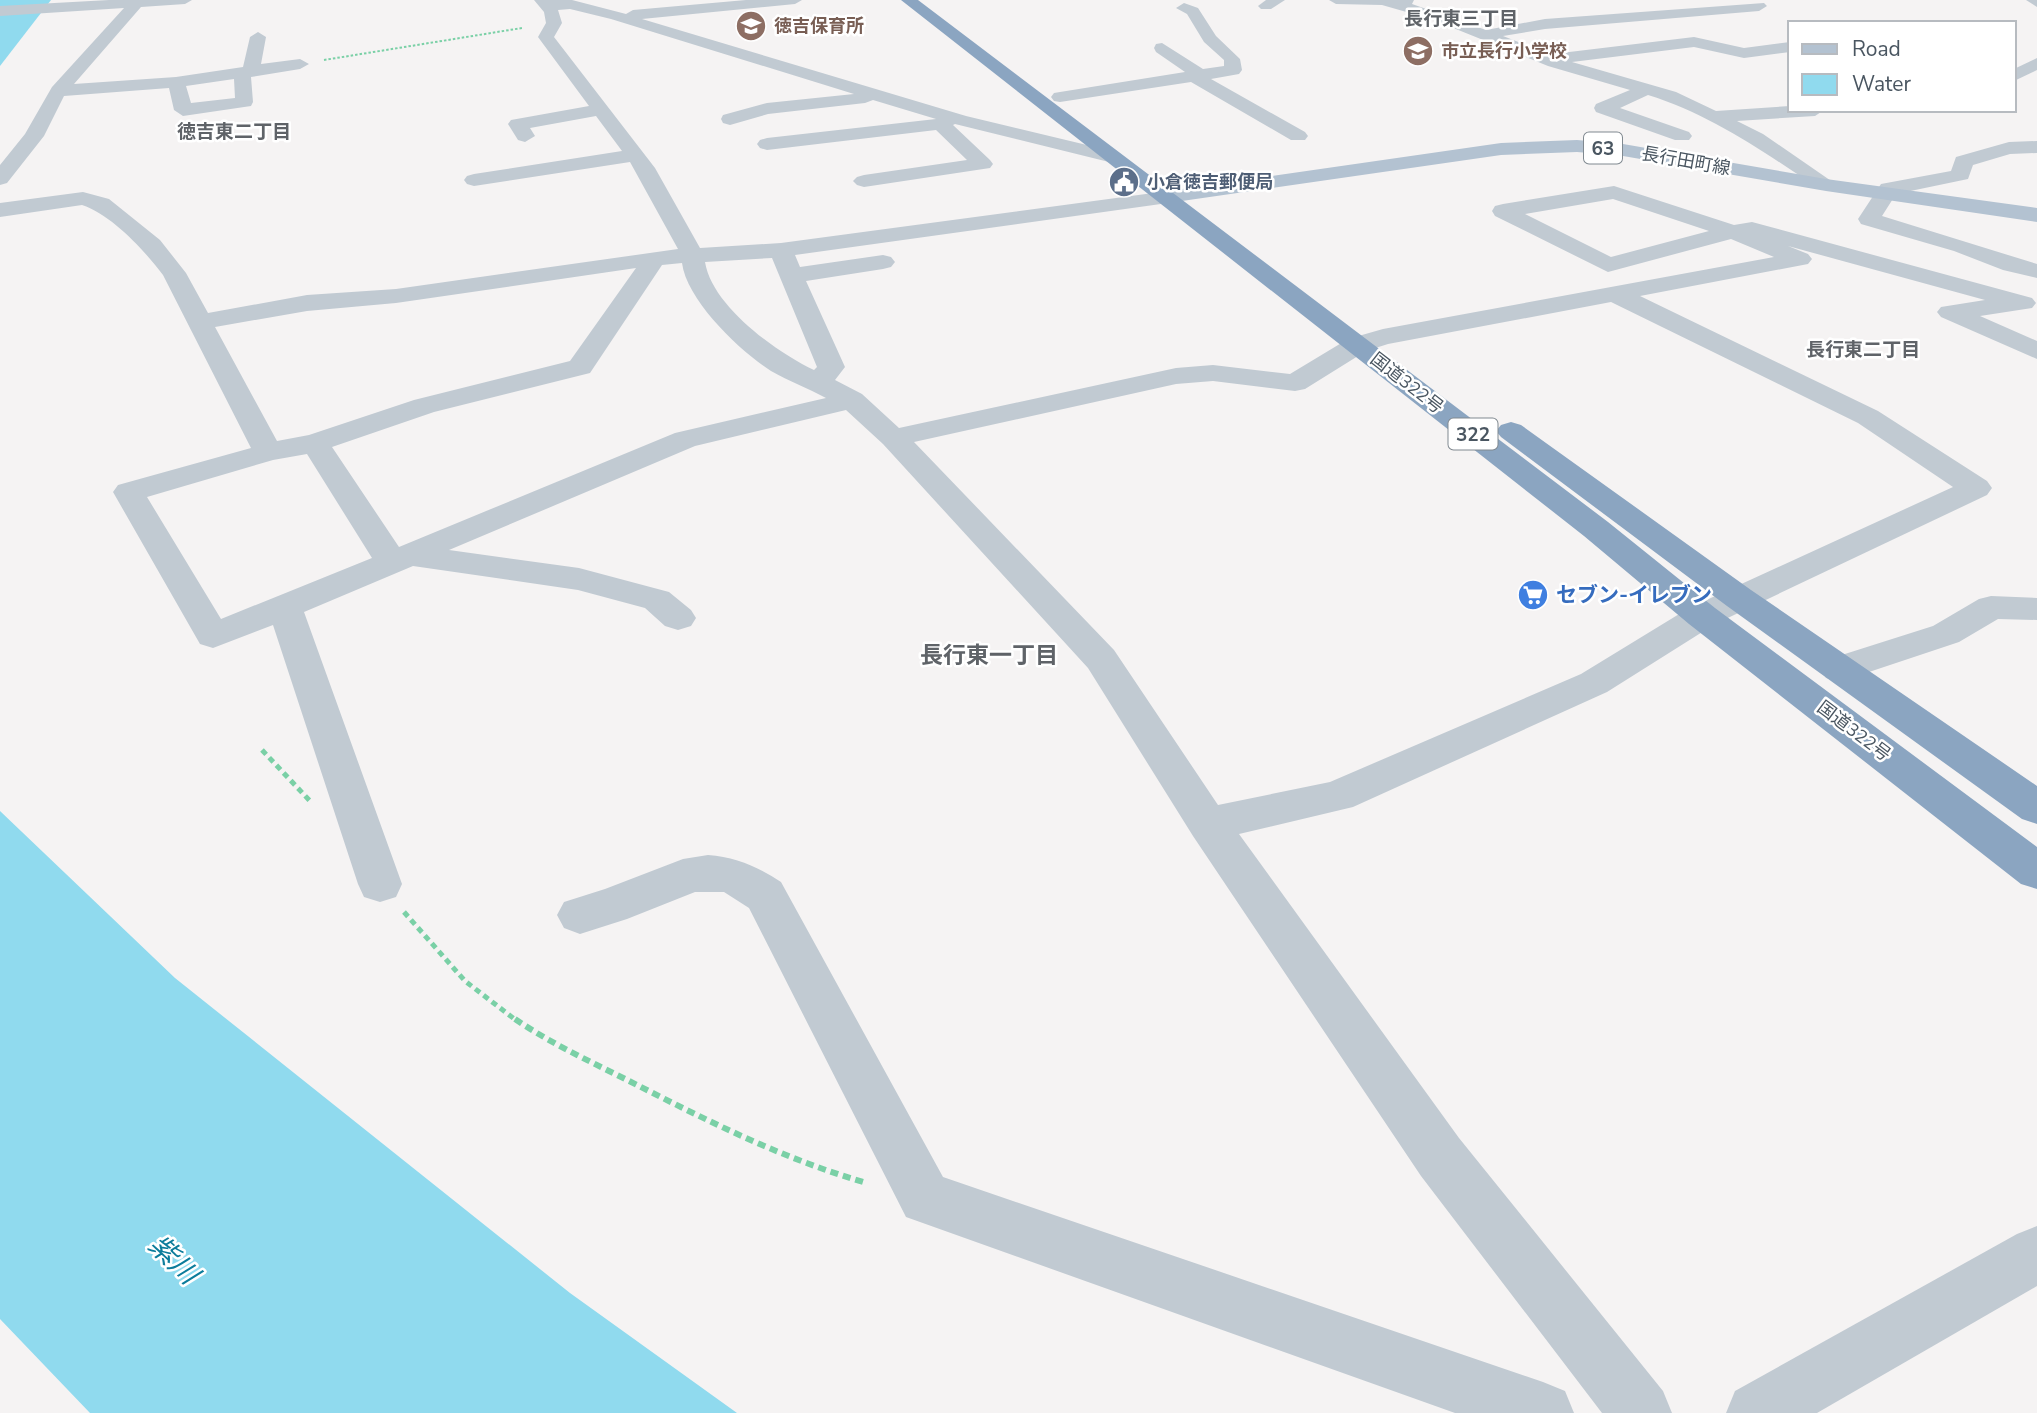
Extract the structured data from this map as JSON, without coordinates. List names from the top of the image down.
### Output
{
  "streets": {
    "highway": ["国道322号", "322"],
    "main road": ["63", "長行田町線"]
  },
  "crossings": [
    ["長行田町線", "国道322号"]
  ],
  "districts": [
    "長行東三丁目",
    "徳吉東二丁目",
    "長行東二丁目",
    "長行東一丁目"
  ],
  "water": ["紫川"],
  "places": {
    "school or university": ["徳吉保育所", "市立長行小学校"],
    "public building": ["小倉徳吉郵便局"],
    "supermarket": ["セブン-イレブン"]
  },
  "legend": ["Road", "Water"]
}
